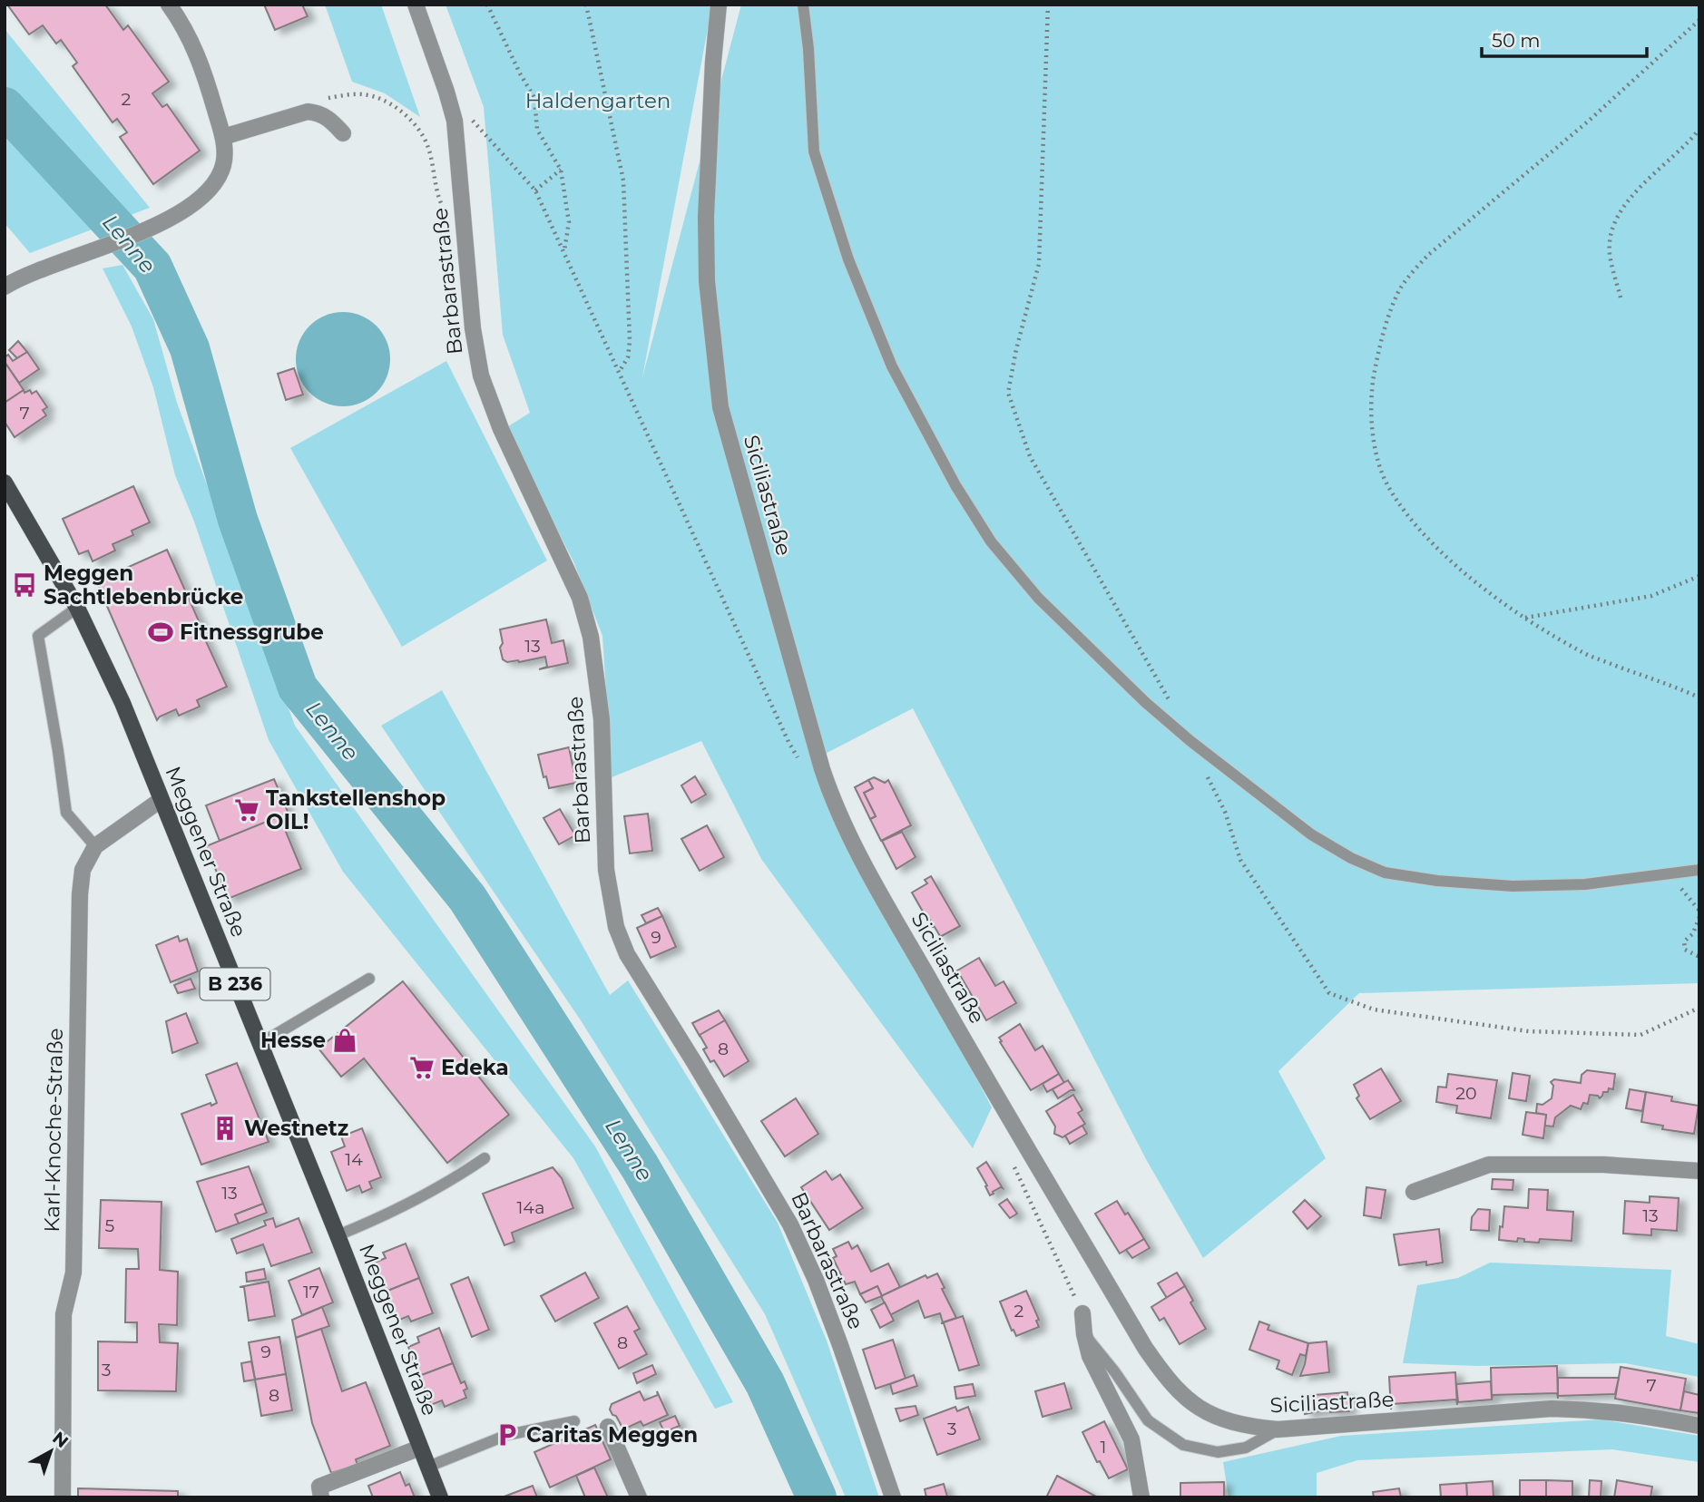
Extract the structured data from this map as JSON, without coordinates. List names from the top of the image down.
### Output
{
  "streets": {
    "main road": ["Meggener Straße", "B 236"],
    "street": ["Barbarastraße", "Siciliastraße", "Karl-Knoche-Straße"]
  },
  "water": ["Lenne"],
  "parks": ["Haldengarten"],
  "places": {
    "bus stop": ["Meggen Sachtlebenbrücke"],
    "sports": ["Fitnessgrube"],
    "supermarket": ["Tankstellenshop OIL!", "Edeka"],
    "shop": ["Hesse"],
    "building": ["Westnetz"],
    "parking": ["Caritas Meggen"]
  },
  "house_numbers": [
    "2",
    "7",
    "13",
    "9",
    "8",
    "20",
    "14",
    "13",
    "14a",
    "13",
    "5",
    "17",
    "2",
    "8",
    "9",
    "3",
    "7",
    "8",
    "3",
    "1"
  ],
  "scale_bar": "50 m",
  "north": "top right"
}
